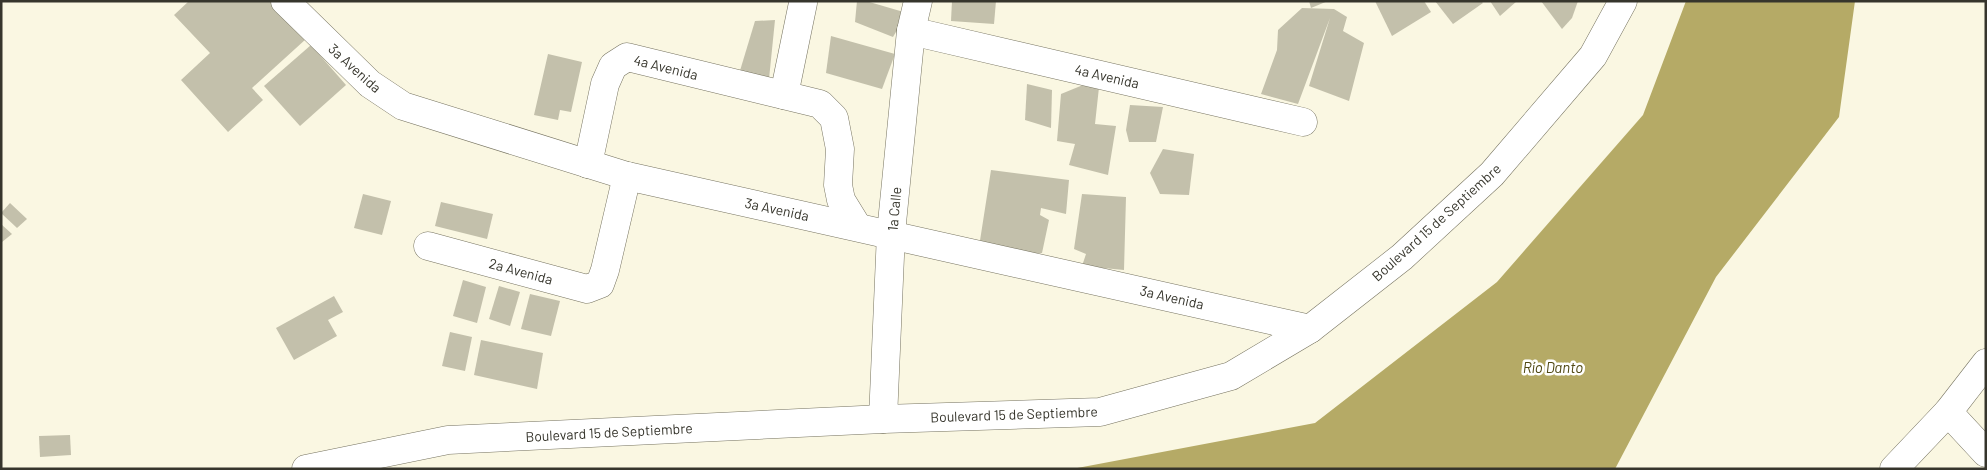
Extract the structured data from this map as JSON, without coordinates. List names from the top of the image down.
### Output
{
  "streets": {
    "street": [
      "4a Avenida",
      "3a Avenida",
      "1a Calle",
      "Boulevard 15 de Septiembre",
      "2a Avenida"
    ]
  },
  "crossings": [
    ["4a Avenida", "3a Avenida"],
    ["4a Avenida", "1a Calle"],
    ["3a Avenida", "1a Calle"],
    ["3a Avenida", "Boulevard 15 de Septiembre"],
    ["3a Avenida", "2a Avenida"],
    ["1a Calle", "Boulevard 15 de Septiembre"]
  ],
  "water": ["Río Danto"]
}
